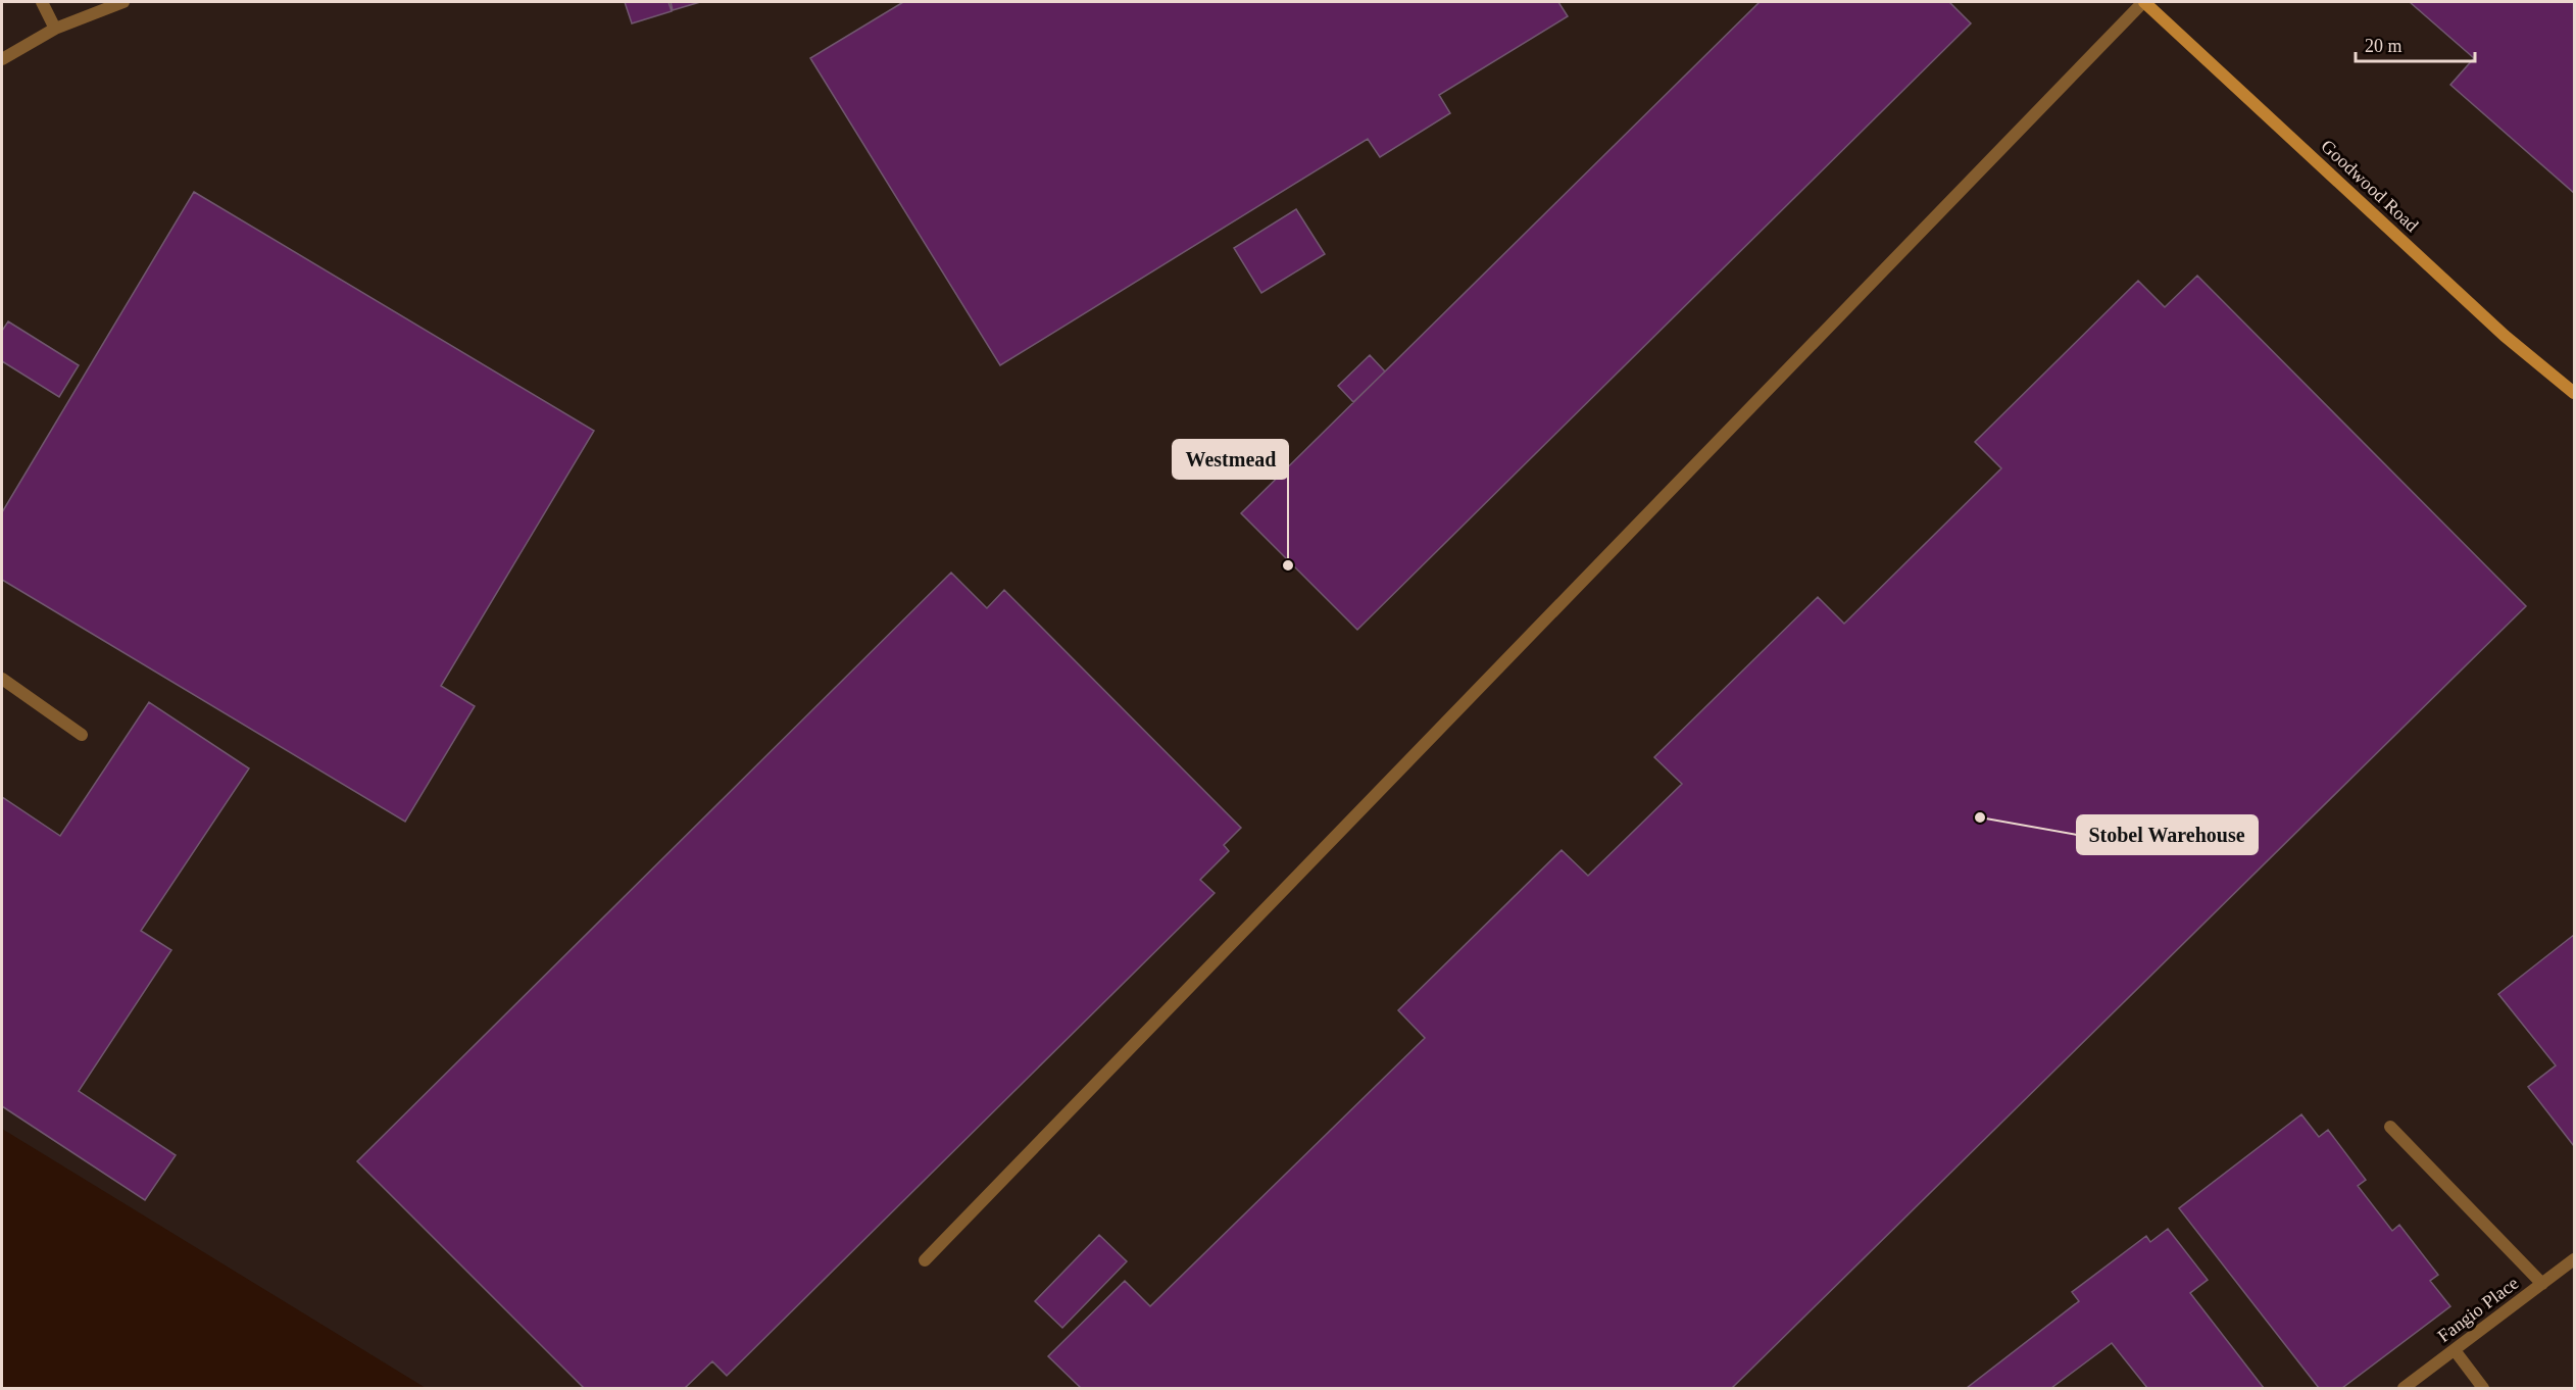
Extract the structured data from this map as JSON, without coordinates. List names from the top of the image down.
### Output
{
  "streets": {
    "street": ["Goodwood Road"],
    "lane": ["Fangio Place"]
  },
  "places": ["Westmead", "Stobel Warehouse"],
  "scale_bar": "20 m"
}
